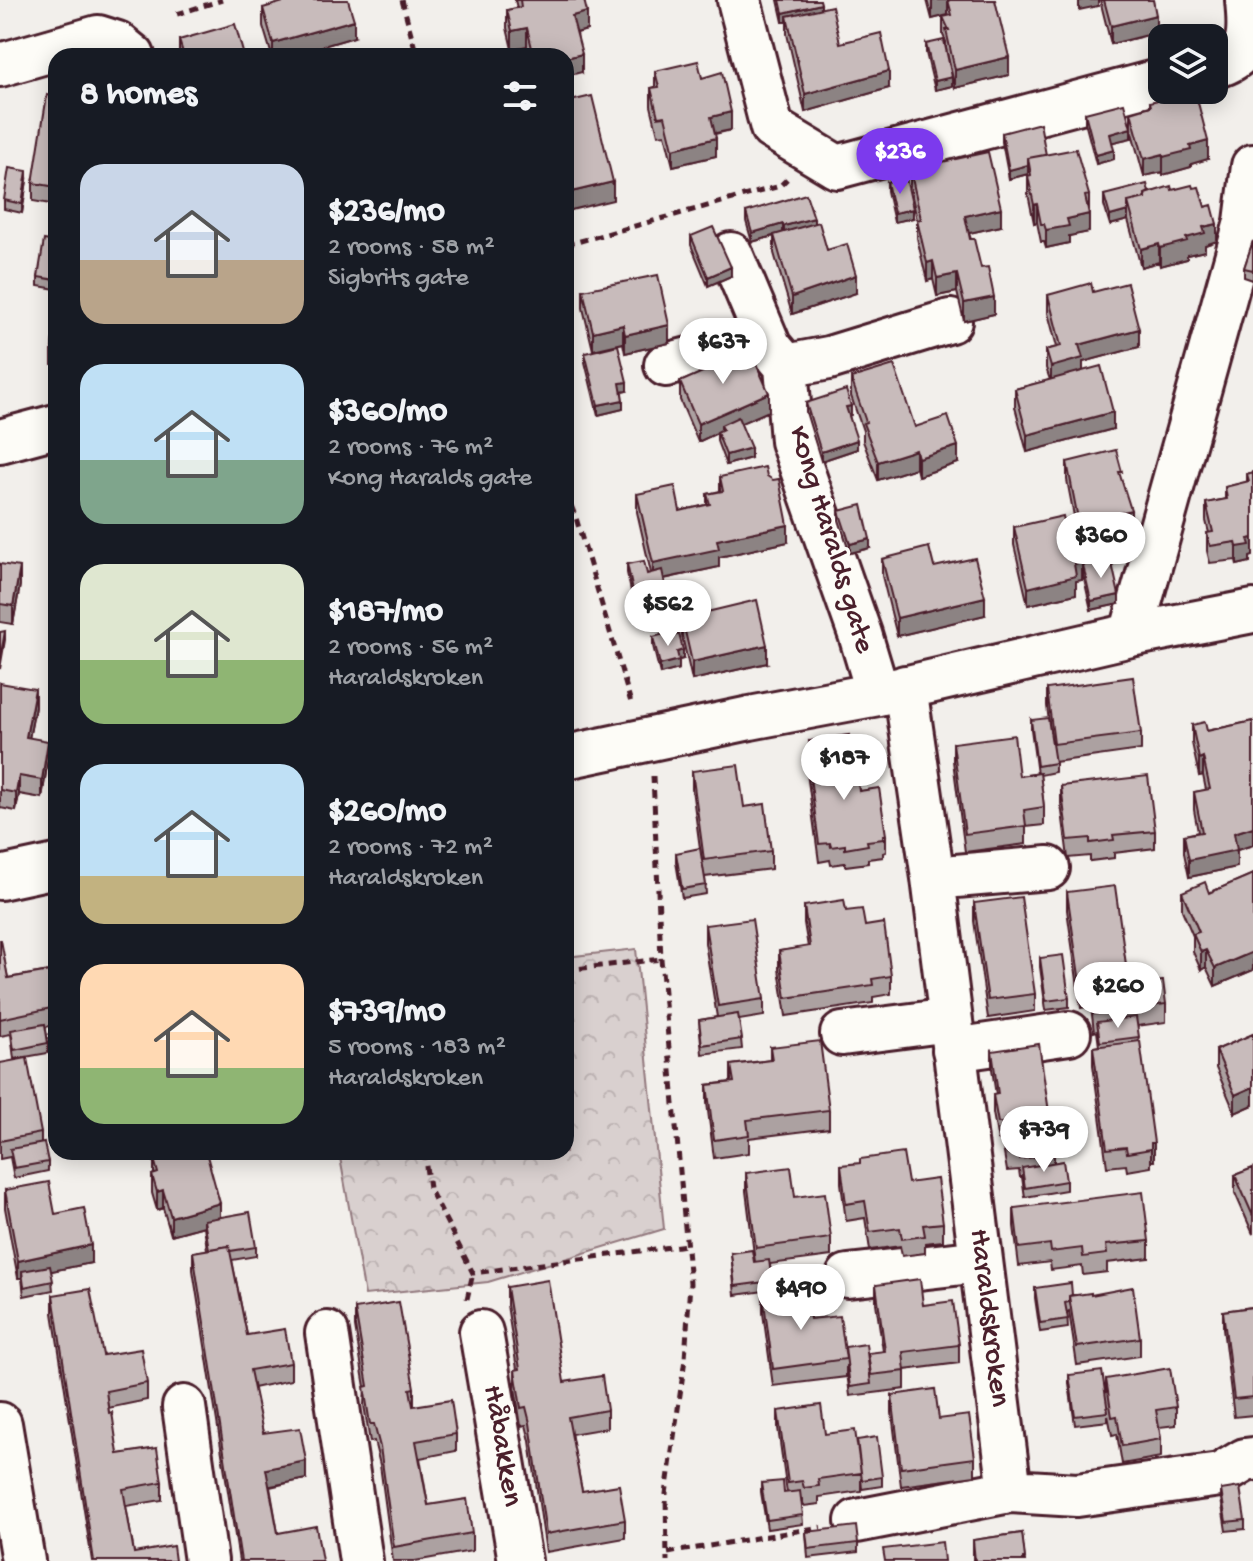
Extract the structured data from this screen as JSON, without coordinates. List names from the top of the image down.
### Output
{
  "streets": {
    "street": ["Kong Haralds gate", "Haraldskroken", "Håbakken"]
  },
  "crossings": [
    ["Kong Haralds gate", "Haraldskroken"]
  ],
  "page": {
    "heading": "8 homes",
    "price": [
      "$236",
      "$637",
      "$360",
      "$562",
      "$187",
      "$260",
      "$739",
      "$490"
    ],
    "list": [
      {
        "name": "$236/mo",
        "note": "2 rooms · 58 m² · Sigbrits gate"
      },
      {
        "name": "$360/mo",
        "note": "2 rooms · 76 m² · Kong Haralds gate"
      },
      {
        "name": "$187/mo",
        "note": "2 rooms · 56 m² · Haraldskroken"
      },
      {
        "name": "$260/mo",
        "note": "2 rooms · 72 m² · Haraldskroken"
      },
      {
        "name": "$739/mo",
        "note": "5 rooms · 183 m² · Haraldskroken"
      }
    ]
  }
}
